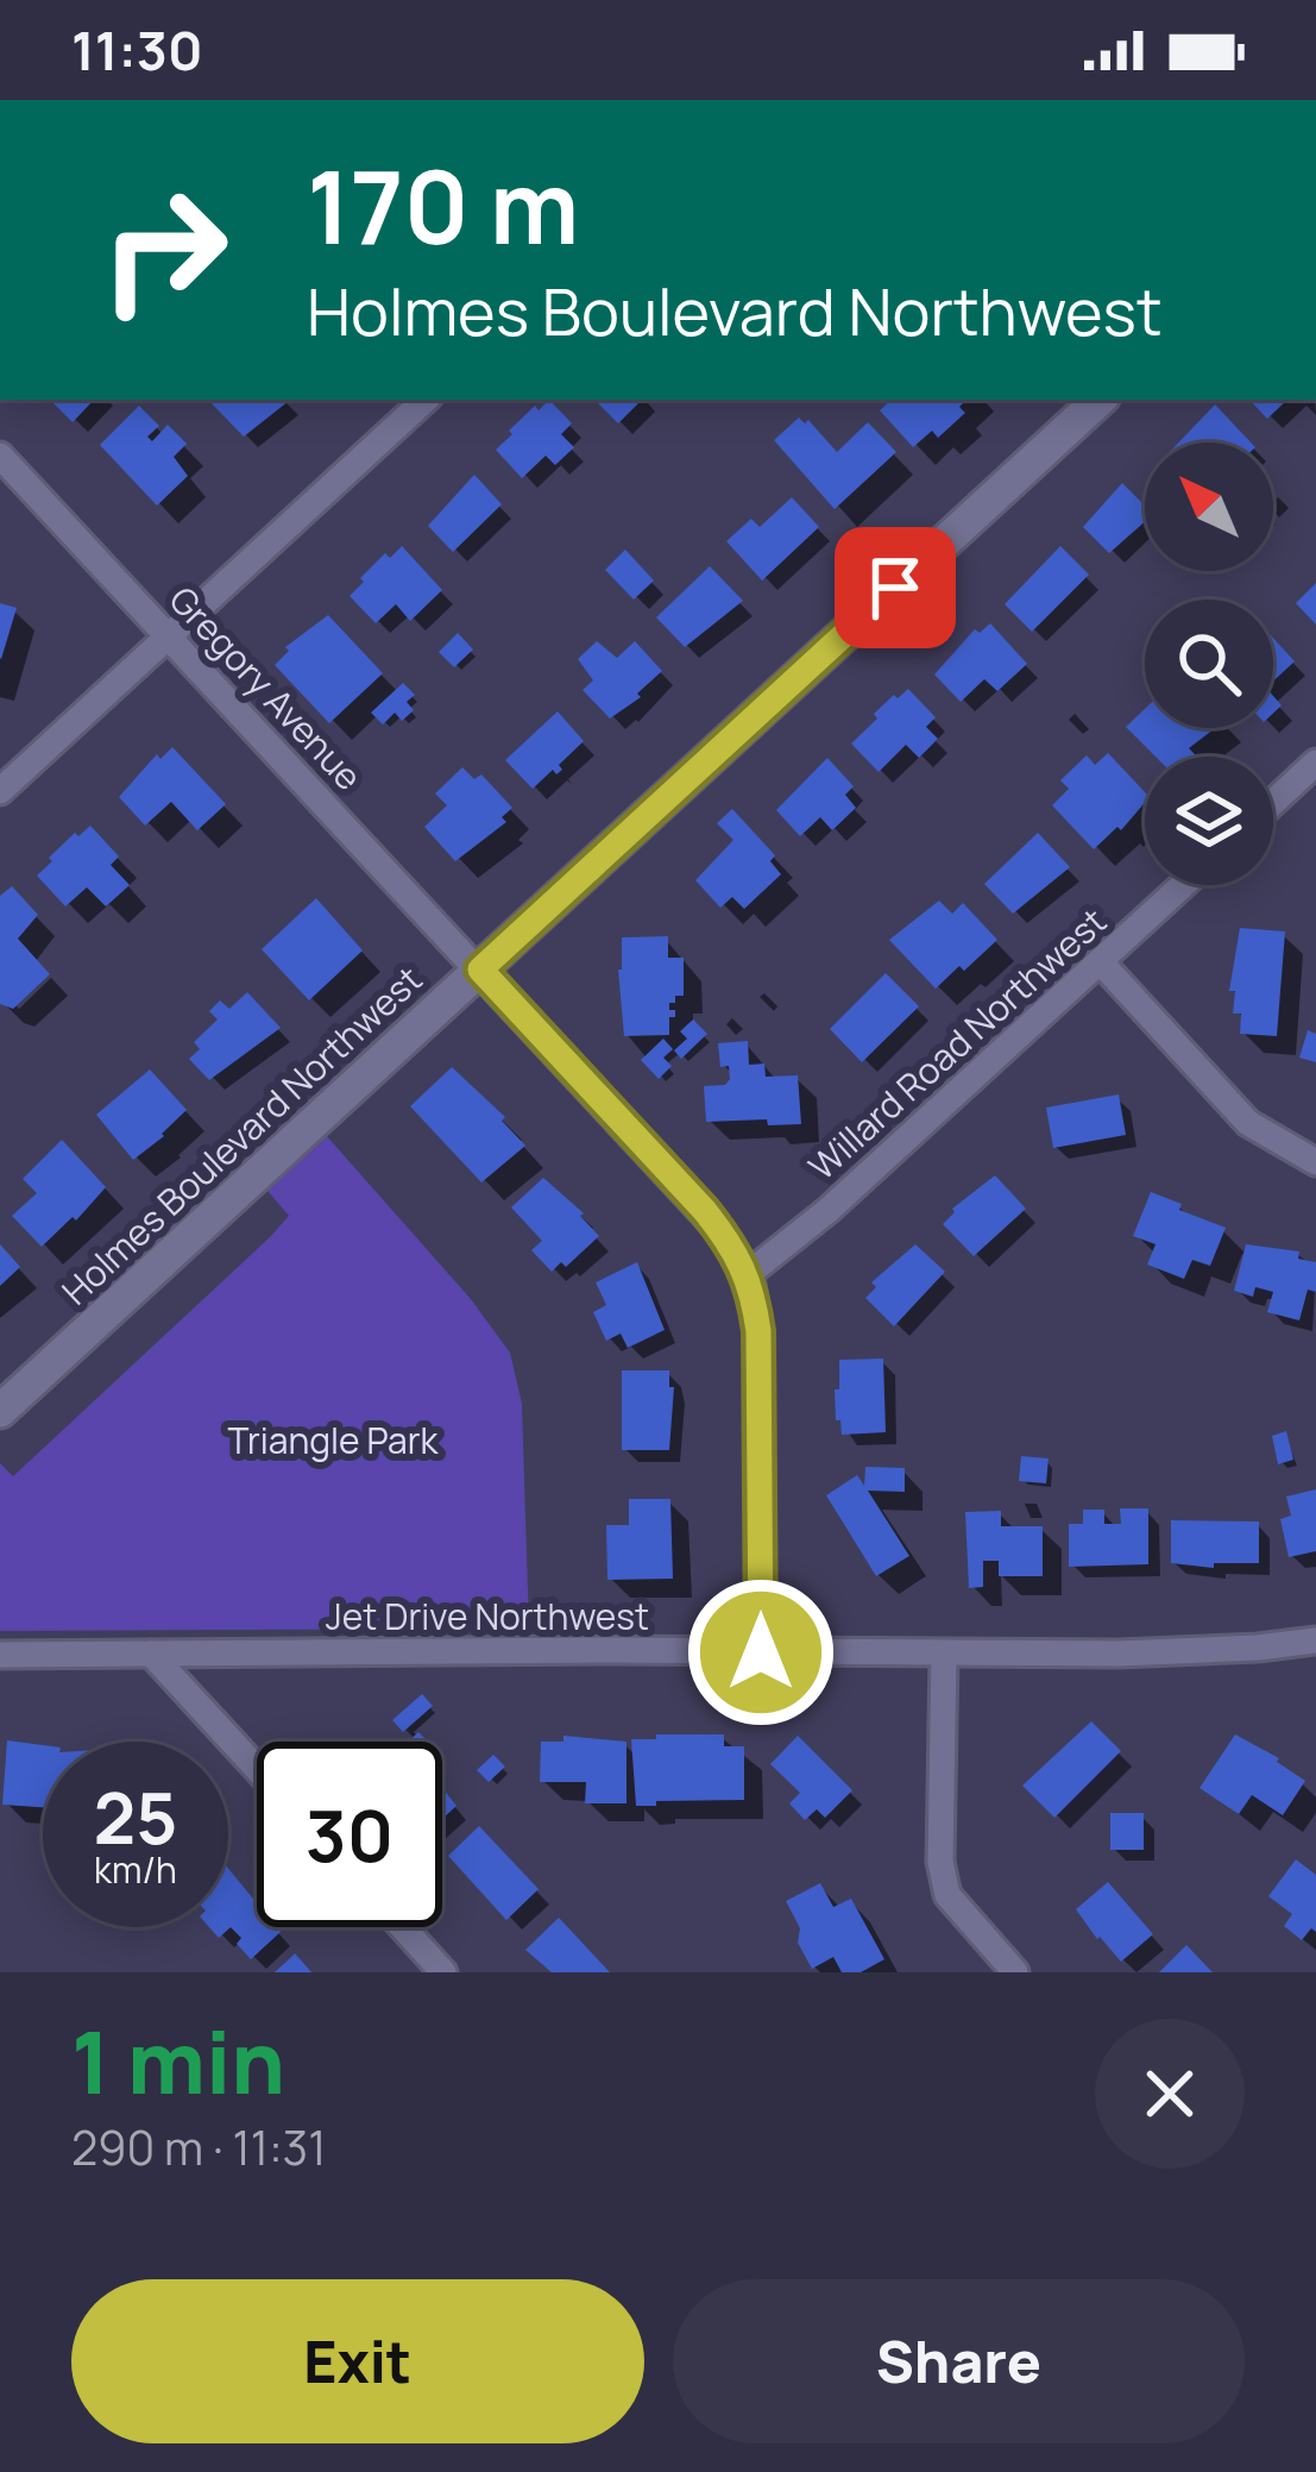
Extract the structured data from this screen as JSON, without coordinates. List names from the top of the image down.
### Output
{
  "streets": {
    "street": [
      "Gregory Avenue",
      "Willard Road Northwest",
      "Holmes Boulevard Northwest",
      "Jet Drive Northwest"
    ]
  },
  "crossings": [
    ["Gregory Avenue", "Willard Road Northwest"],
    ["Gregory Avenue", "Holmes Boulevard Northwest"]
  ],
  "parks": ["Triangle Park"],
  "north": "top left",
  "page": {
    "status": "11:30",
    "turn": ["170 m", "Holmes Boulevard Northwest"],
    "speed": "25 km/h",
    "limit": "30",
    "heading": ["1 min", "290 m · 11:31"],
    "buttons": ["Exit", "Share"]
  }
}
